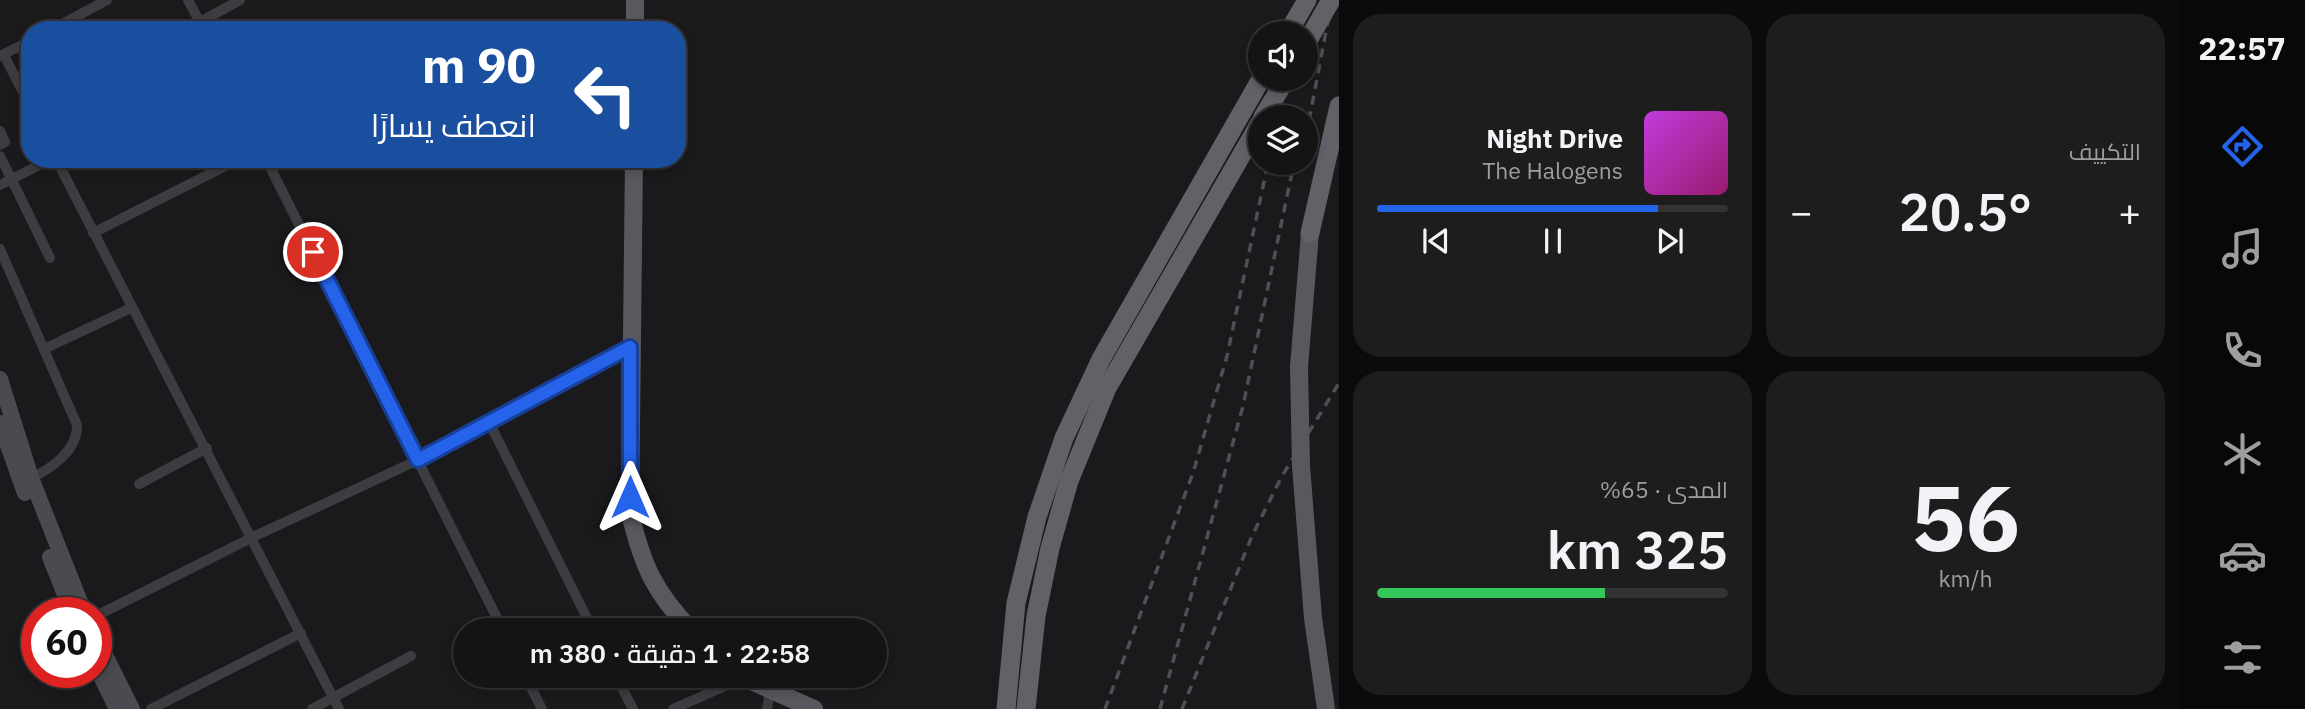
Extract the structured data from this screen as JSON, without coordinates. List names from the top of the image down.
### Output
{
  "page": {
    "tabs": "22:57",
    "tile": [
      "التكييف",
      ["56", "km/h"],
      ["المدى · 65%", "325 km"]
    ],
    "turn": ["90 m", "انعطف يسارًا"],
    "song": ["Night Drive", "The Halogens"],
    "heat": ["−", "20.5°", "+"],
    "limit": "60",
    "trip": "22:58 · 1 دقيقة · 380 m"
  }
}
